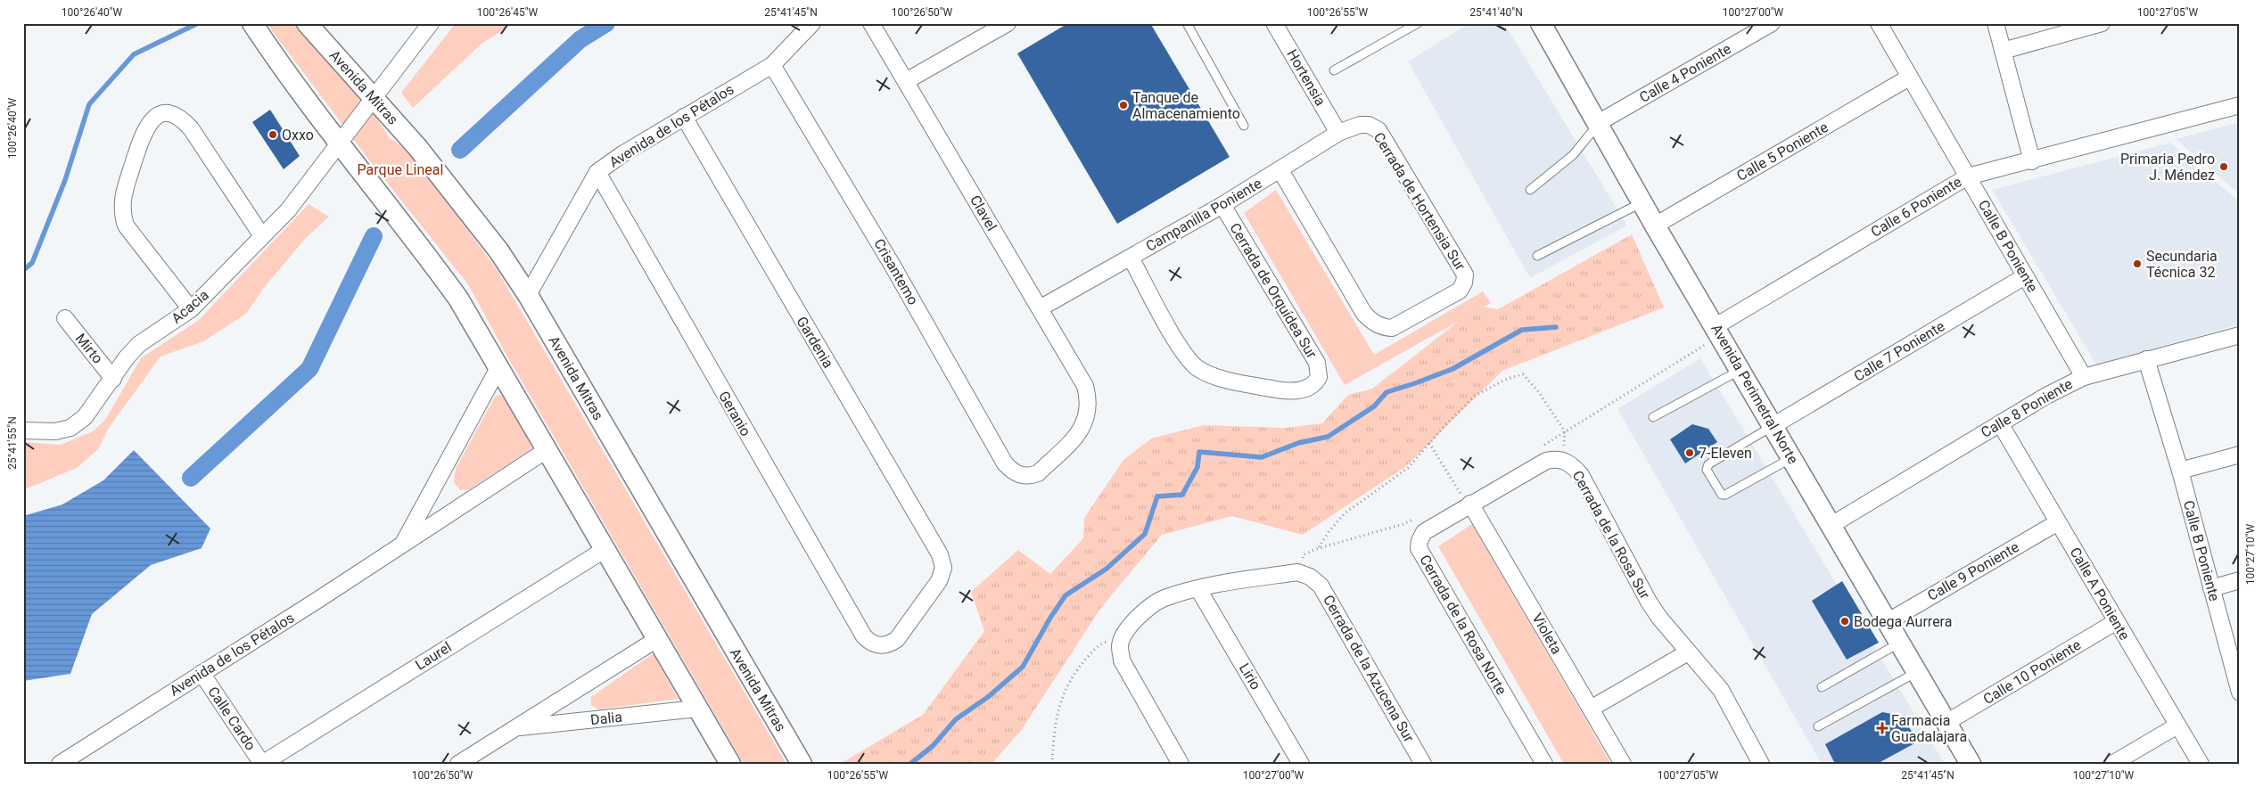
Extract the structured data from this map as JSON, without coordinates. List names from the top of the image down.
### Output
{
  "streets": {
    "street": [
      "Calle 4 Poniente",
      "Hortensia",
      "Avenida Mitras",
      "Avenida de los Pétalos",
      "Calle 5 Poniente",
      "Cerrada de Hortensia Sur",
      "Calle 6 Poniente",
      "Clavel",
      "Campanilla Poniente",
      "Calle B Poniente",
      "Crisantemo",
      "Cerrada de Orquídea Sur",
      "Acacia",
      "Gardenia",
      "Mirto",
      "Calle 7 Poniente",
      "Avenida Perimetral Norte",
      "Calle 8 Poniente",
      "Geranio",
      "Cerrada de la Rosa Sur",
      "Calle 9 Poniente",
      "Calle A Poniente",
      "Cerrada de la Rosa Norte",
      "Violeta",
      "Laurel",
      "Cerrada de la Azucena Sur",
      "Calle 10 Poniente",
      "Lirio",
      "Calle Cardo",
      "Dalia"
    ]
  },
  "crossings": [
    ["Calle 4 Poniente", "Avenida Perimetral Norte"],
    ["Hortensia", "Campanilla Poniente"],
    ["Avenida Mitras", "Avenida de los Pétalos"],
    ["Avenida Mitras", "Acacia"],
    ["Avenida de los Pétalos", "Crisantemo"],
    ["Avenida de los Pétalos", "Gardenia"],
    ["Avenida de los Pétalos", "Geranio"],
    ["Avenida de los Pétalos", "Calle Cardo"],
    ["Calle 5 Poniente", "Calle B Poniente"],
    ["Calle 5 Poniente", "Avenida Perimetral Norte"],
    ["Cerrada de Hortensia Sur", "Campanilla Poniente"],
    ["Calle 6 Poniente", "Calle B Poniente"],
    ["Calle 6 Poniente", "Avenida Perimetral Norte"],
    ["Clavel", "Campanilla Poniente"],
    ["Clavel", "Crisantemo"],
    ["Campanilla Poniente", "Cerrada de Orquídea Sur"],
    ["Calle B Poniente", "Calle 7 Poniente"],
    ["Calle B Poniente", "Calle 8 Poniente"],
    ["Acacia", "Mirto"],
    ["Gardenia", "Geranio"],
    ["Calle 7 Poniente", "Avenida Perimetral Norte"],
    ["Avenida Perimetral Norte", "Calle 8 Poniente"],
    ["Avenida Perimetral Norte", "Calle 9 Poniente"],
    ["Avenida Perimetral Norte", "Calle 10 Poniente"],
    ["Calle 8 Poniente", "Calle A Poniente"],
    ["Cerrada de la Rosa Sur", "Cerrada de la Rosa Norte"],
    ["Cerrada de la Rosa Sur", "Violeta"],
    ["Calle 9 Poniente", "Calle A Poniente"],
    ["Calle A Poniente", "Calle 10 Poniente"],
    ["Cerrada de la Rosa Norte", "Violeta"],
    ["Laurel", "Calle Cardo"]
  ],
  "parks": ["Parque Lineal"],
  "places": {
    "other": [
      "Tanque de Almacenamiento",
      "Oxxo",
      "Primaria Pedro J. Méndez",
      "Secundaria Técnica 32",
      "7-Eleven",
      "Bodega Aurrera"
    ],
    "health": ["Farmacia Guadalajara"]
  },
  "coordinates": [
    "100°26'40\"W",
    "100°26'45\"W",
    "25°41'45\"N",
    "100°26'50\"W",
    "100°26'55\"W",
    "25°41'40\"N",
    "100°27'00\"W",
    "100°27'05\"W",
    "25°41'55\"N",
    "100°27'10\"W"
  ]
}
